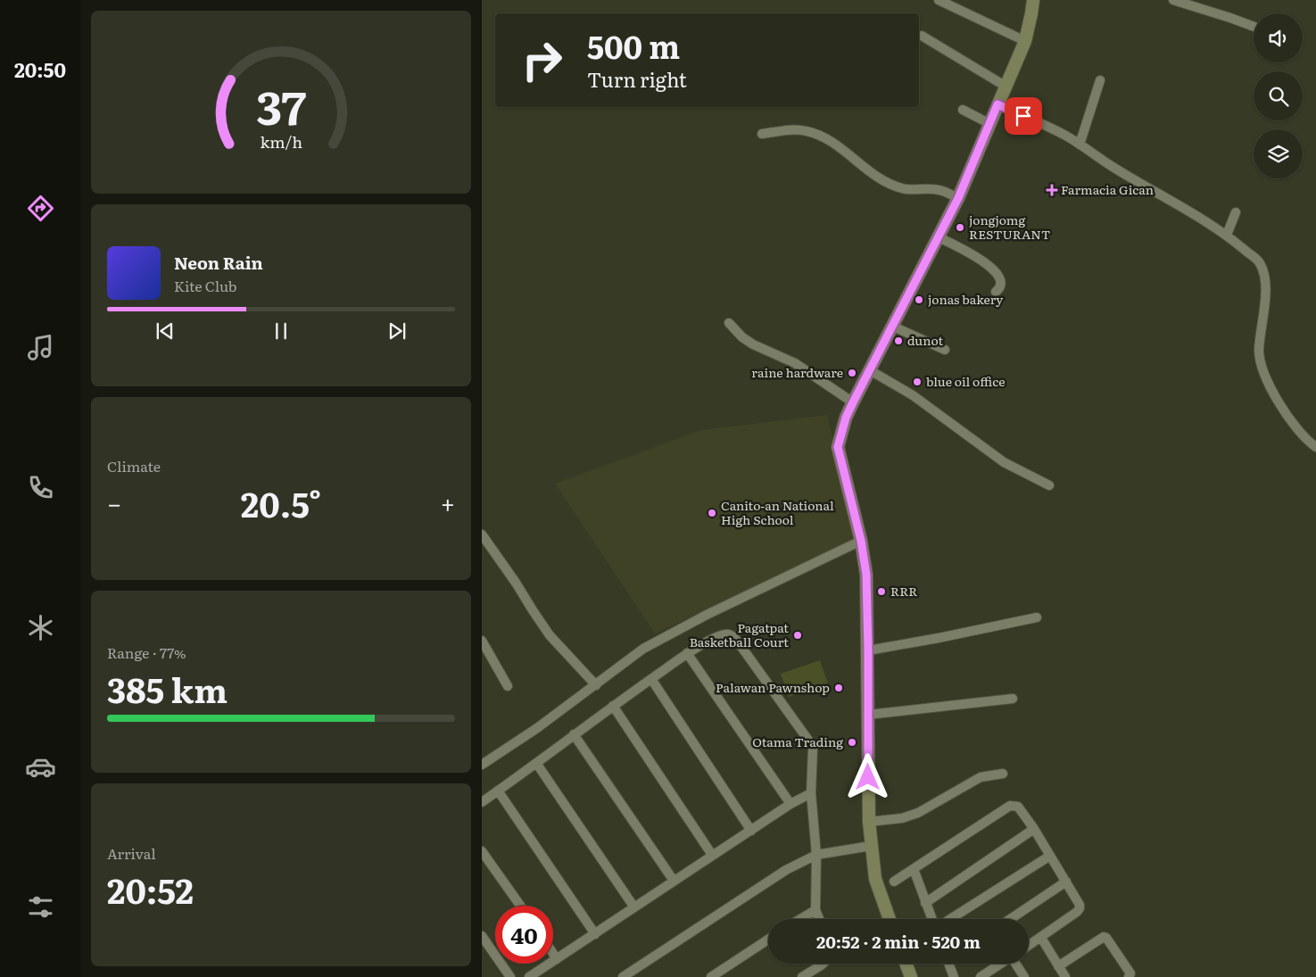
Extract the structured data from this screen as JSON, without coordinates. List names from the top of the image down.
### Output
{
  "places": {
    "health": ["Farmacia Gican"],
    "other": [
      "jongjomg RESTURANT",
      "jonas bakery",
      "dunot",
      "raine hardware",
      "blue oil office",
      "Canito-an National High School",
      "RRR",
      "Pagatpat Basketball Court",
      "Palawan Pawnshop",
      "Otama Trading"
    ]
  },
  "page": {
    "tabs": "20:50",
    "turn": ["500 m", "Turn right"],
    "song": ["Neon Rain", "Kite Club"],
    "tile": [
      "Climate",
      ["Range · 77%", "385 km"],
      ["Arrival", "20:52"]
    ],
    "heat": ["−", "20.5°", "+"],
    "limit": "40",
    "trip": "20:52 · 2 min · 520 m",
    "gauge": ["37", "km/h"]
  }
}
